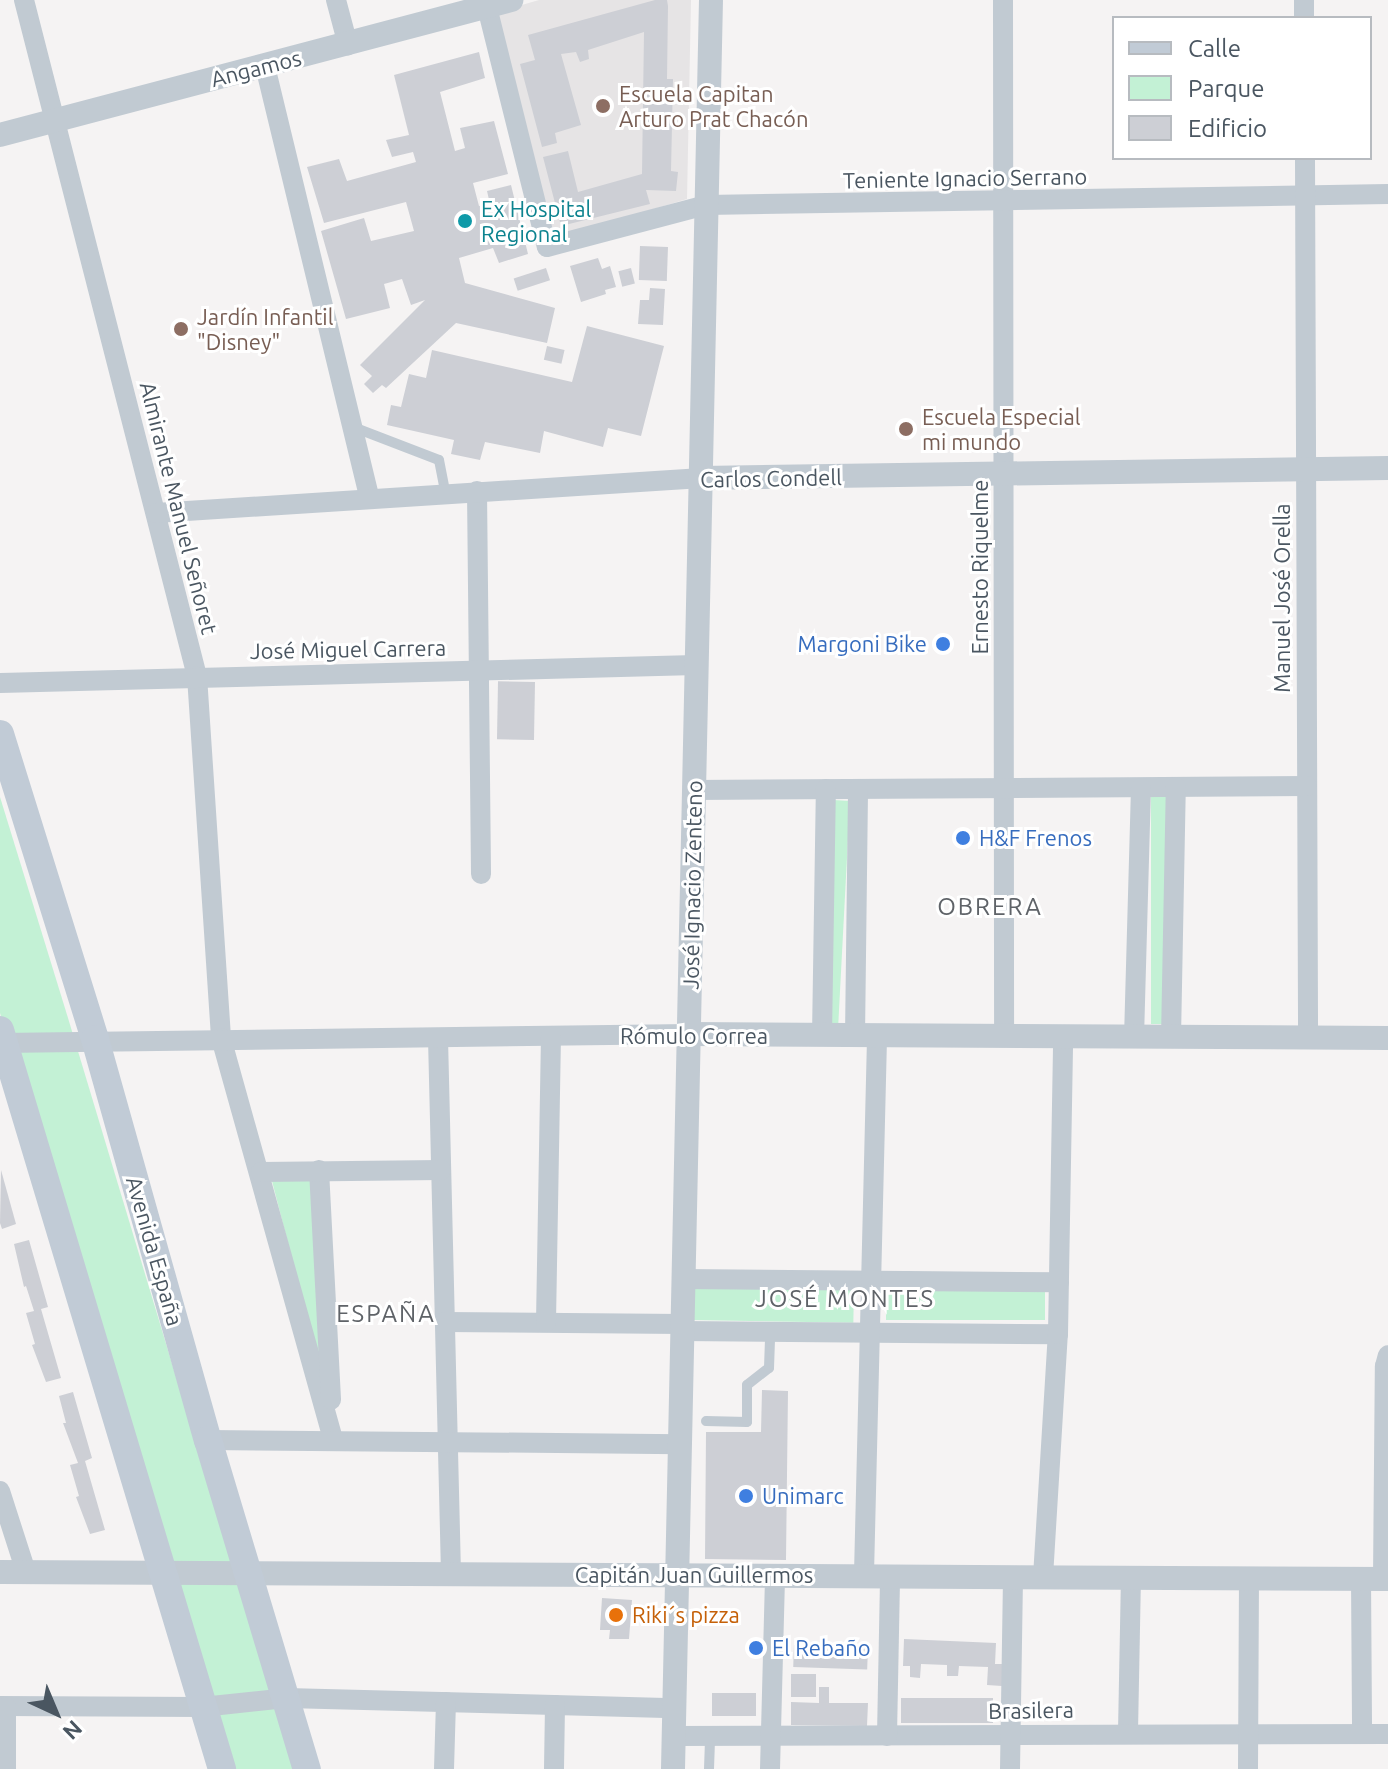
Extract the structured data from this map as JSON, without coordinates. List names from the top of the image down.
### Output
{
  "streets": {
    "main road": ["Avenida España"],
    "street": [
      "Angamos",
      "Teniente Ignacio Serrano",
      "Carlos Condell",
      "Almirante Manuel Señoret",
      "Ernesto Riquelme",
      "Manuel José Orella",
      "José Miguel Carrera",
      "José Ignacio Zenteno",
      "Rómulo Correa",
      "Capitán Juan Guillermos",
      "Brasilera"
    ]
  },
  "crossings": [
    ["Angamos", "Teniente Ignacio Serrano"],
    ["Angamos", "Almirante Manuel Señoret"],
    ["Teniente Ignacio Serrano", "Ernesto Riquelme"],
    ["Teniente Ignacio Serrano", "Manuel José Orella"],
    ["Teniente Ignacio Serrano", "José Ignacio Zenteno"],
    ["Carlos Condell", "Almirante Manuel Señoret"],
    ["Carlos Condell", "Ernesto Riquelme"],
    ["Carlos Condell", "Manuel José Orella"],
    ["Carlos Condell", "José Ignacio Zenteno"],
    ["Almirante Manuel Señoret", "José Miguel Carrera"],
    ["Almirante Manuel Señoret", "Rómulo Correa"],
    ["Ernesto Riquelme", "Rómulo Correa"],
    ["Manuel José Orella", "Rómulo Correa"],
    ["José Miguel Carrera", "José Ignacio Zenteno"],
    ["José Ignacio Zenteno", "Rómulo Correa"],
    ["José Ignacio Zenteno", "Capitán Juan Guillermos"],
    ["José Ignacio Zenteno", "Brasilera"],
    ["Rómulo Correa", "Avenida España"],
    ["Avenida España", "Capitán Juan Guillermos"]
  ],
  "districts": ["OBRERA", "JOSÉ MONTES", "ESPAÑA"],
  "places": [
    "Escuela Capitan Arturo Prat Chacón",
    "Ex Hospital Regional",
    "Jardín Infantil \"Disney\"",
    "Escuela Especial mi mundo",
    "Margoni Bike",
    "H&F Frenos",
    "Unimarc",
    "Riki´s pizza",
    "El Rebaño"
  ],
  "legend": ["Calle", "Parque", "Edificio"],
  "north": "bottom right"
}
